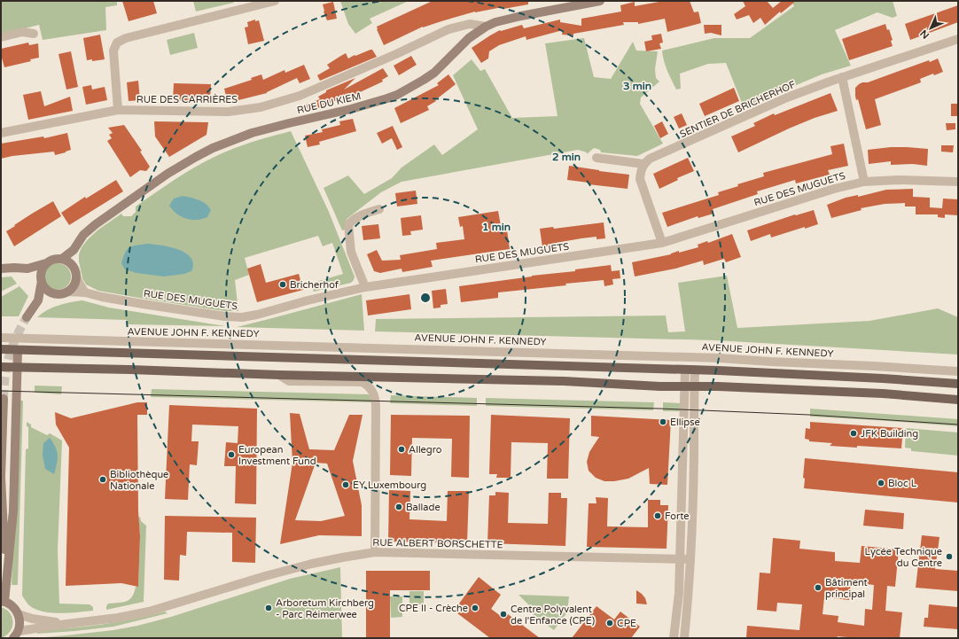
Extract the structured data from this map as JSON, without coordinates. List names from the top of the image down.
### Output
{
  "streets": {
    "main road": ["RUE DU KIEM"],
    "street": [
      "RUE DES CARRIÈRES",
      "SENTIER DE BRICHERHOF",
      "RUE DES MUGUETS",
      "AVENUE JOHN F. KENNEDY",
      "RUE ALBERT BORSCHETTE"
    ]
  },
  "crossings": [
    ["RUE DES CARRIÈRES", "RUE DU KIEM"],
    ["RUE DU KIEM", "RUE DES MUGUETS"]
  ],
  "places": [
    "Bricherhof",
    "Ellipse",
    "JFK Building",
    "Allegro",
    "European Investment Fund",
    "Bibliothèque Nationale",
    "Bloc L",
    "EY Luxembourg",
    "Ballade",
    "Forte",
    "Lycée Technique du Centre",
    "Bâtiment principal",
    "Arboretum Kirchberg - Parc Réimerwee",
    "CPE II - Crèche",
    "Centre Polyvalent de l'Enfance (CPE)",
    "CPE"
  ],
  "north": "bottom left",
  "rings": ["3 min", "2 min", "1 min"]
}
